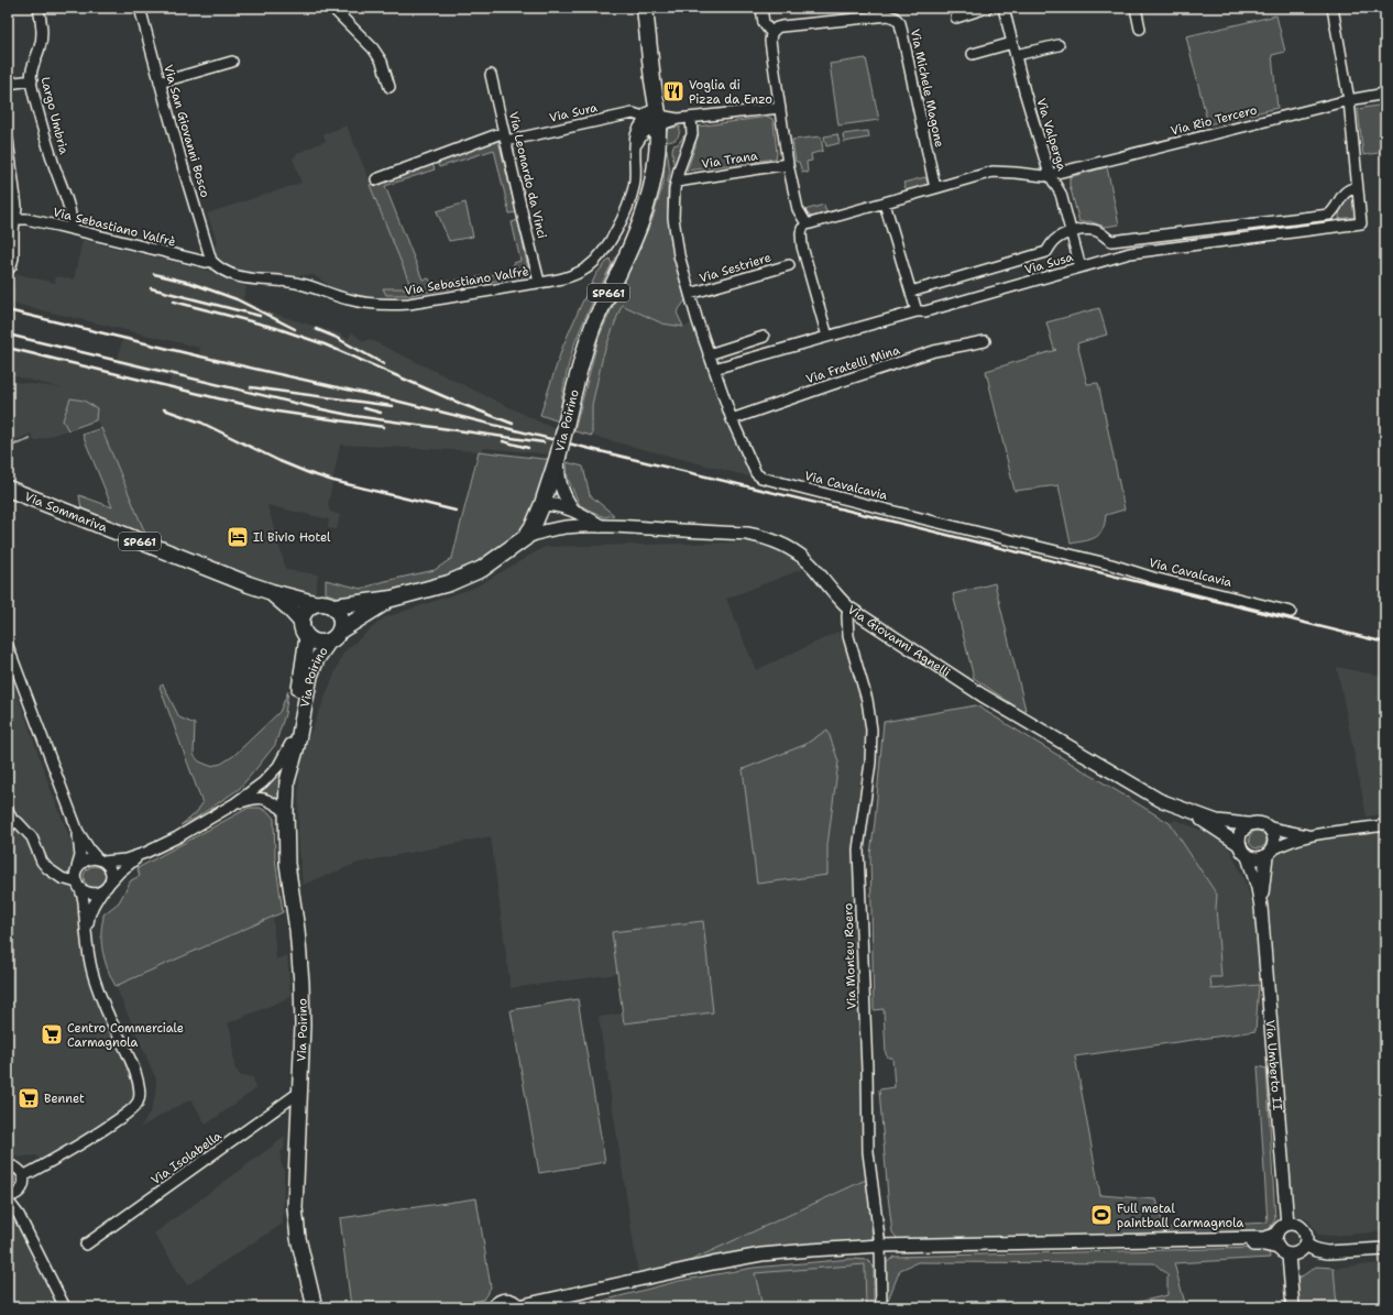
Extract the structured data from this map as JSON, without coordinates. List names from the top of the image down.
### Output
{
  "streets": {
    "main road": ["SP661", "Via Poirino", "Via Sommariva"],
    "street": [
      "Via Michele Magone",
      "Via Sura",
      "Largo Umbria",
      "Via Rio Tercero",
      "Via San Giovanni Bosco",
      "Via Valperga",
      "Via Trana",
      "Via Leonardo da Vinci",
      "Via Sebastiano Valfrè",
      "Via Susa",
      "Via Sestriere",
      "Via Fratelli Mina",
      "Via Cavalcavia",
      "Via Giovanni Agnelli",
      "Via Monteu Roero",
      "Via Umberto II",
      "Via Isolabella"
    ]
  },
  "crossings": [
    ["Via Sura", "Via Leonardo da Vinci"],
    ["Via Sura", "Via Sebastiano Valfrè"],
    ["Via Sura", "Via Poirino"],
    ["Largo Umbria", "Via Sebastiano Valfrè"],
    ["Via Rio Tercero", "Via Valperga"],
    ["Via Rio Tercero", "Via Susa"],
    ["Via San Giovanni Bosco", "Via Sebastiano Valfrè"],
    ["Via Valperga", "Via Susa"],
    ["Via Trana", "Via Cavalcavia"],
    ["Via Leonardo da Vinci", "Via Sebastiano Valfrè"],
    ["Via Sebastiano Valfrè", "Via Poirino"],
    ["Via Susa", "Via Cavalcavia"],
    ["Via Sestriere", "Via Cavalcavia"],
    ["Via Fratelli Mina", "Via Cavalcavia"],
    ["Via Poirino", "Via Sommariva"],
    ["Via Poirino", "Via Giovanni Agnelli"],
    ["Via Poirino", "Via Isolabella"],
    ["Via Giovanni Agnelli", "Via Monteu Roero"],
    ["Via Giovanni Agnelli", "Via Umberto II"]
  ],
  "places": {
    "restaurant": ["Voglia di Pizza da Enzo"],
    "hotel": ["Il Bivio Hotel"],
    "supermarket": ["Centro Commerciale Carmagnola", "Bennet"],
    "sports": ["Full metal paintball Carmagnola"]
  }
}
